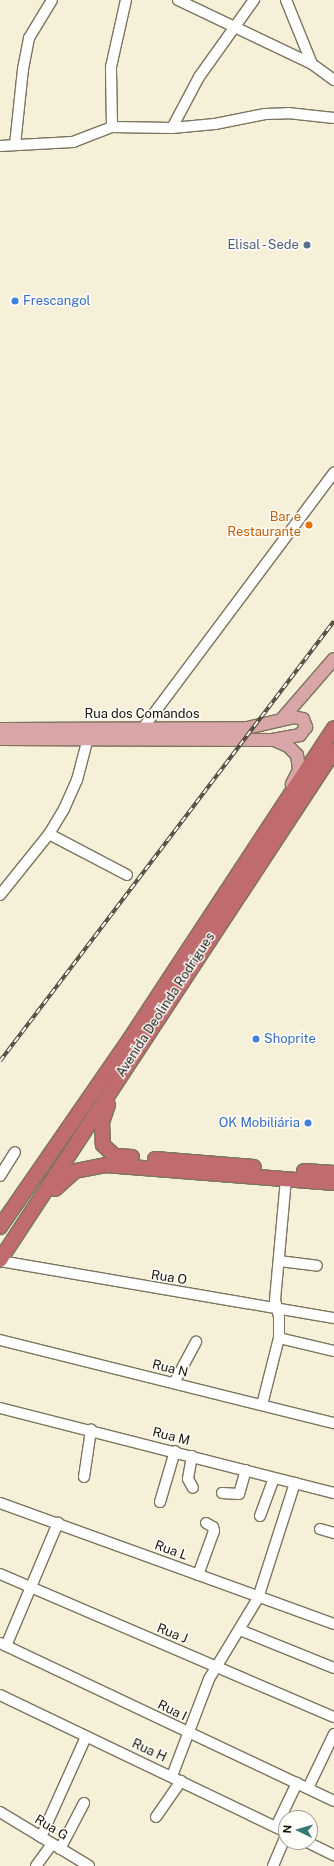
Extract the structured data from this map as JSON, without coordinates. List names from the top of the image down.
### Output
{
  "streets": {
    "highway": ["Avenida Deolinda Rodrigues"],
    "main road": ["Rua dos Comandos"],
    "street": [
      "Rua O",
      "Rua N",
      "Rua M",
      "Rua L",
      "Rua J",
      "Rua I",
      "Rua H",
      "Rua G"
    ]
  },
  "crossings": [
    ["Avenida Deolinda Rodrigues", "Rua O"]
  ],
  "places": [
    "Elisal - Sede",
    "Frescangol",
    "Bar e Restaurante",
    "Shoprite",
    "OK Mobiliária"
  ],
  "north": "left"
}
